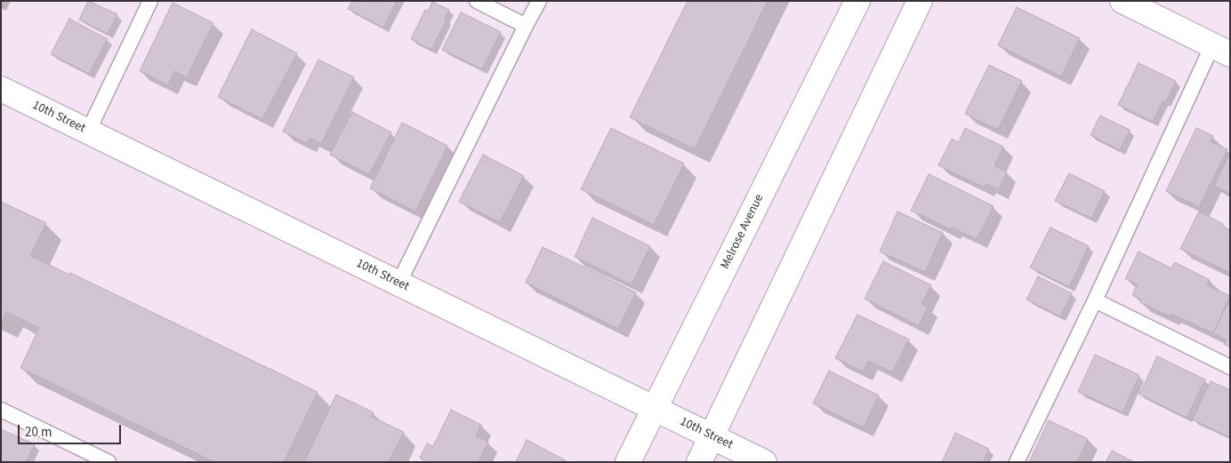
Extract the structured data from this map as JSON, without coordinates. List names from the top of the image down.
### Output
{
  "streets": {
    "street": ["10th Street", "Melrose Avenue"]
  },
  "crossings": [
    ["10th Street", "Melrose Avenue"]
  ],
  "scale_bar": "20 m"
}
